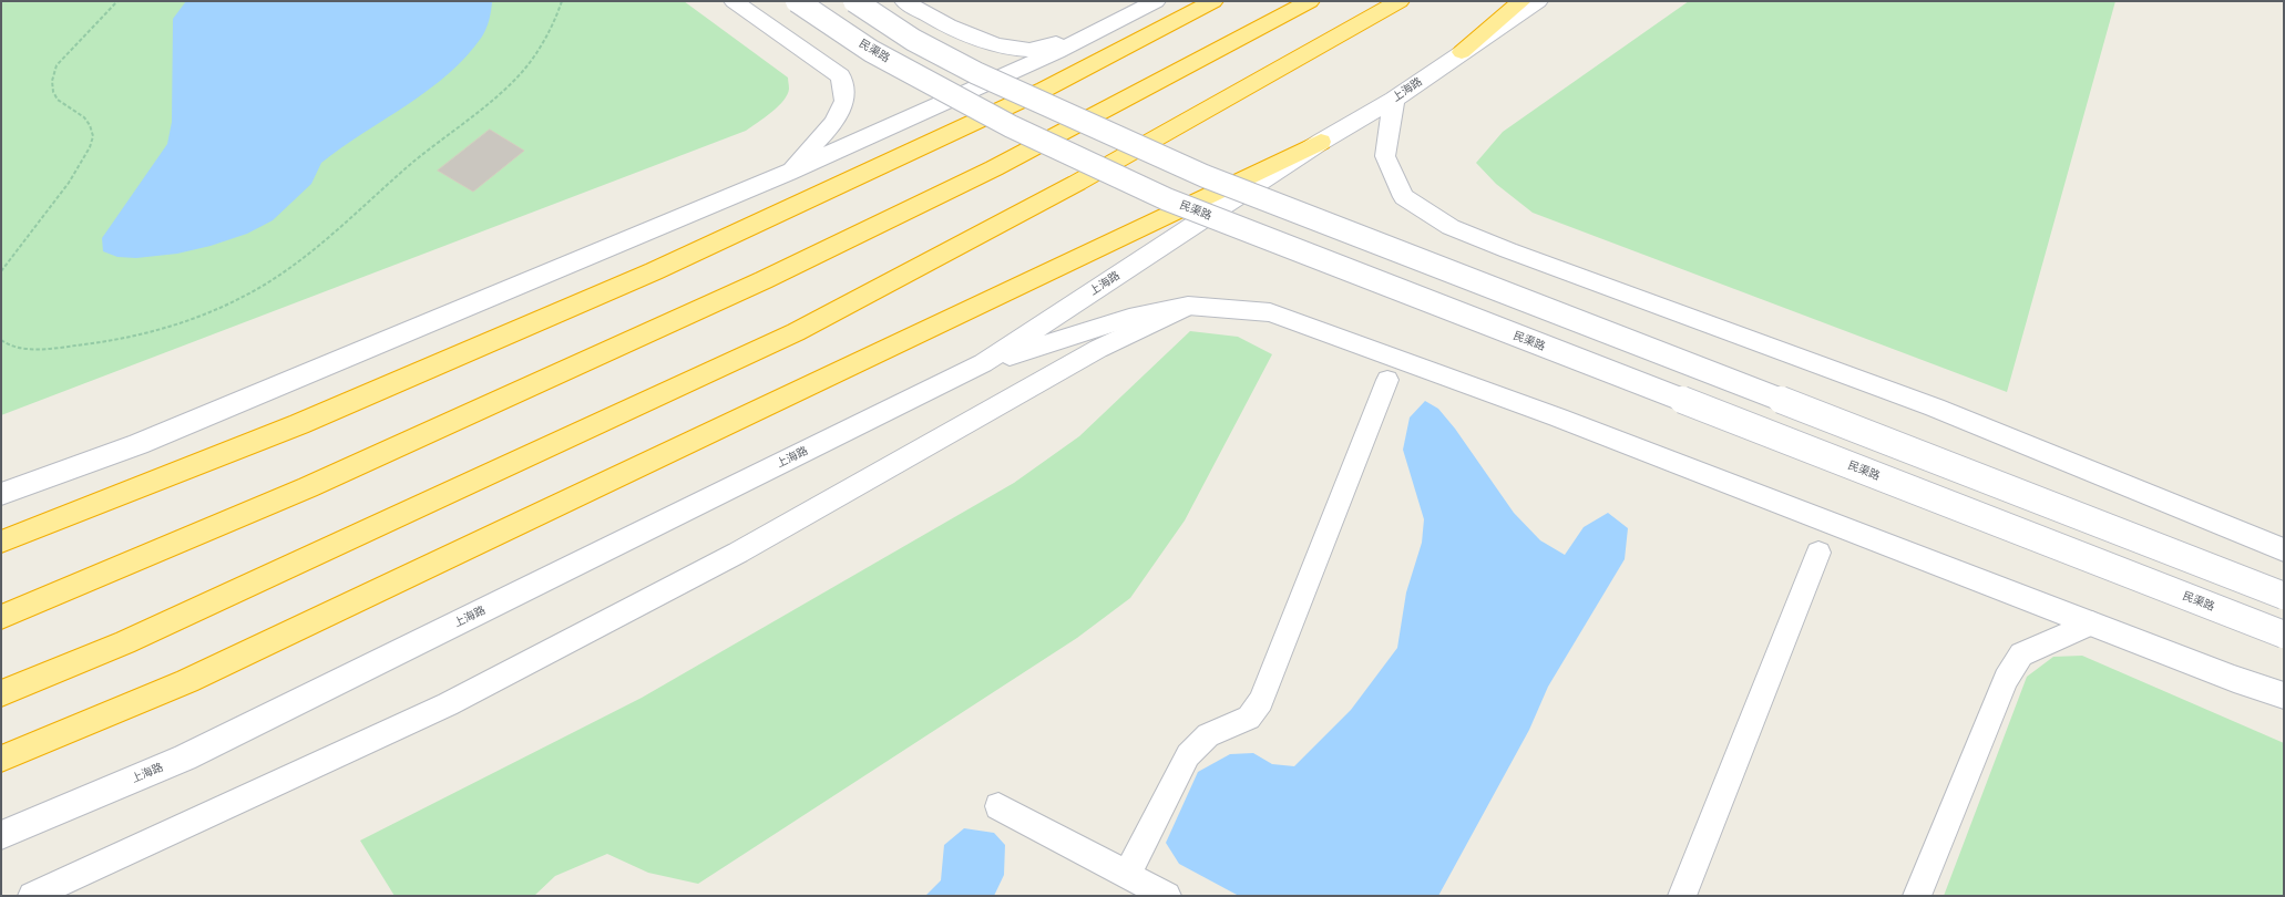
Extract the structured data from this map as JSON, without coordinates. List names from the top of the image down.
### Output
{
  "streets": {
    "main road": ["民渠路", "上海路"]
  }
}
